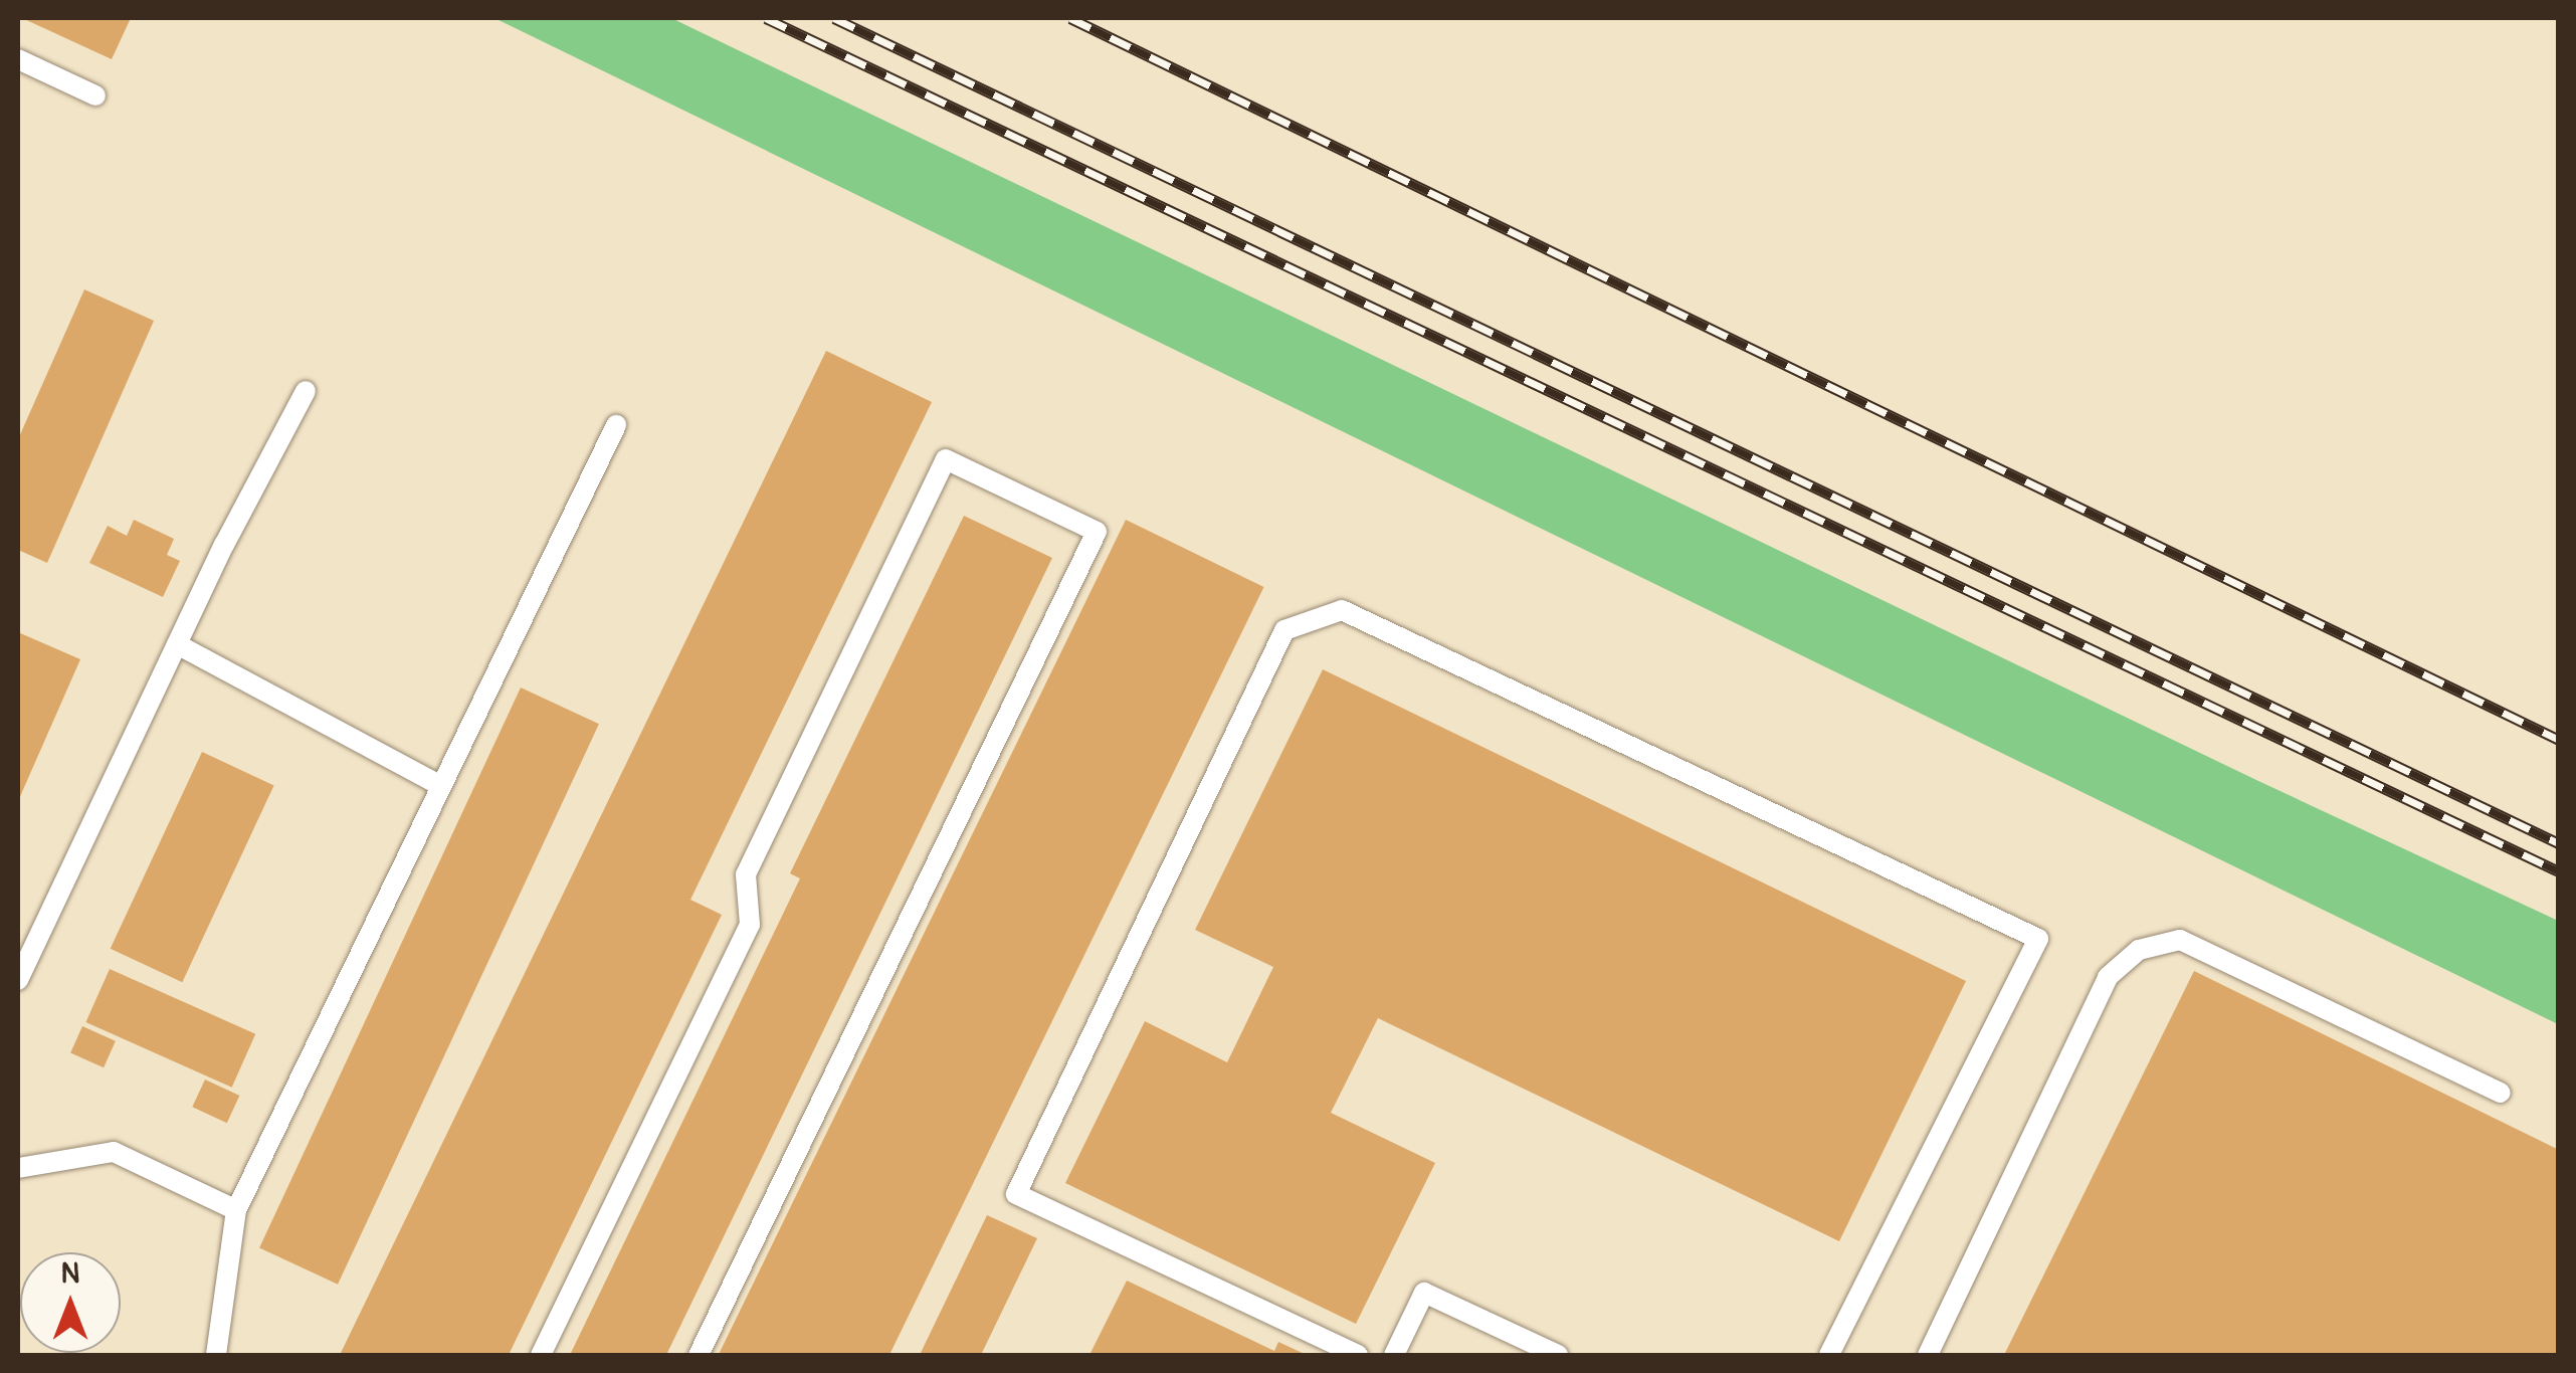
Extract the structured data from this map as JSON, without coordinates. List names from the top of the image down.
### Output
{
  "north": "top"
}
